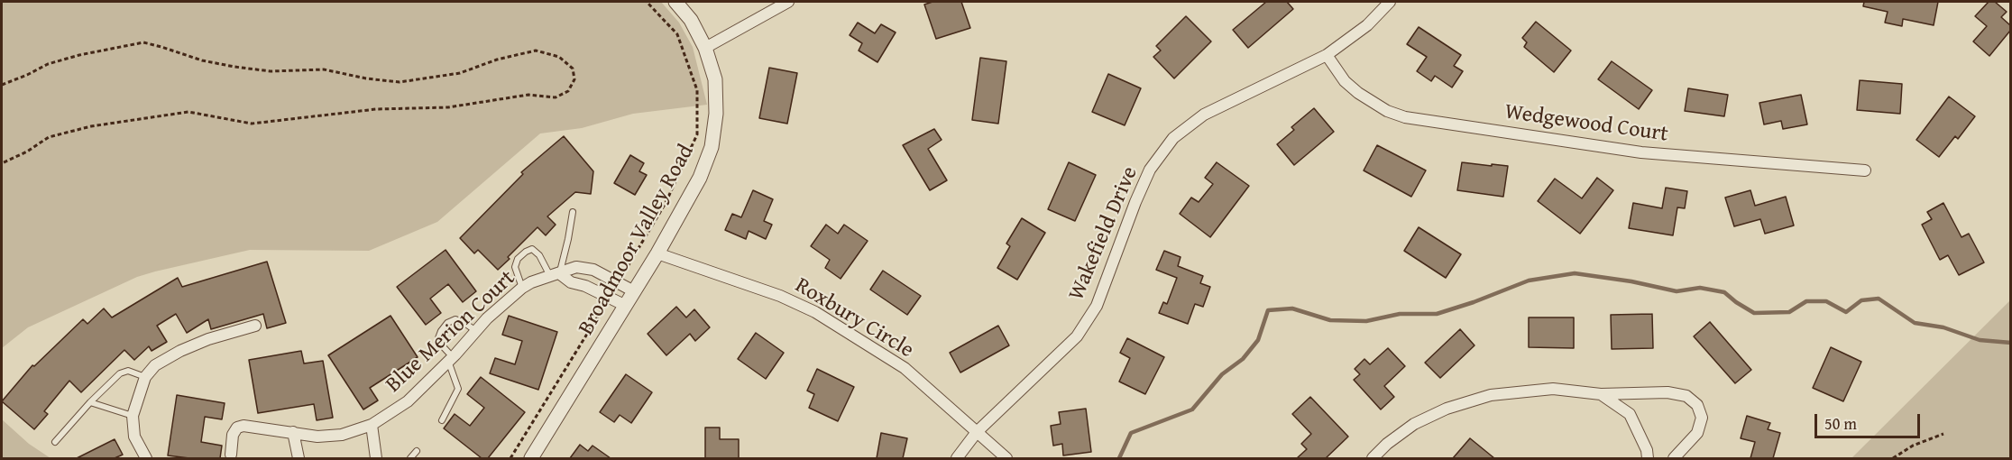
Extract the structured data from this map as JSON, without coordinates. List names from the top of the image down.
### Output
{
  "streets": {
    "street": [
      "Wedgewood Court",
      "Wakefield Drive",
      "Broadmoor Valley Road",
      "Roxbury Circle",
      "Blue Merion Court"
    ]
  },
  "crossings": [
    ["Wedgewood Court", "Wakefield Drive"],
    ["Wakefield Drive", "Roxbury Circle"],
    ["Broadmoor Valley Road", "Roxbury Circle"],
    ["Broadmoor Valley Road", "Blue Merion Court"]
  ],
  "scale_bar": "50 m"
}
